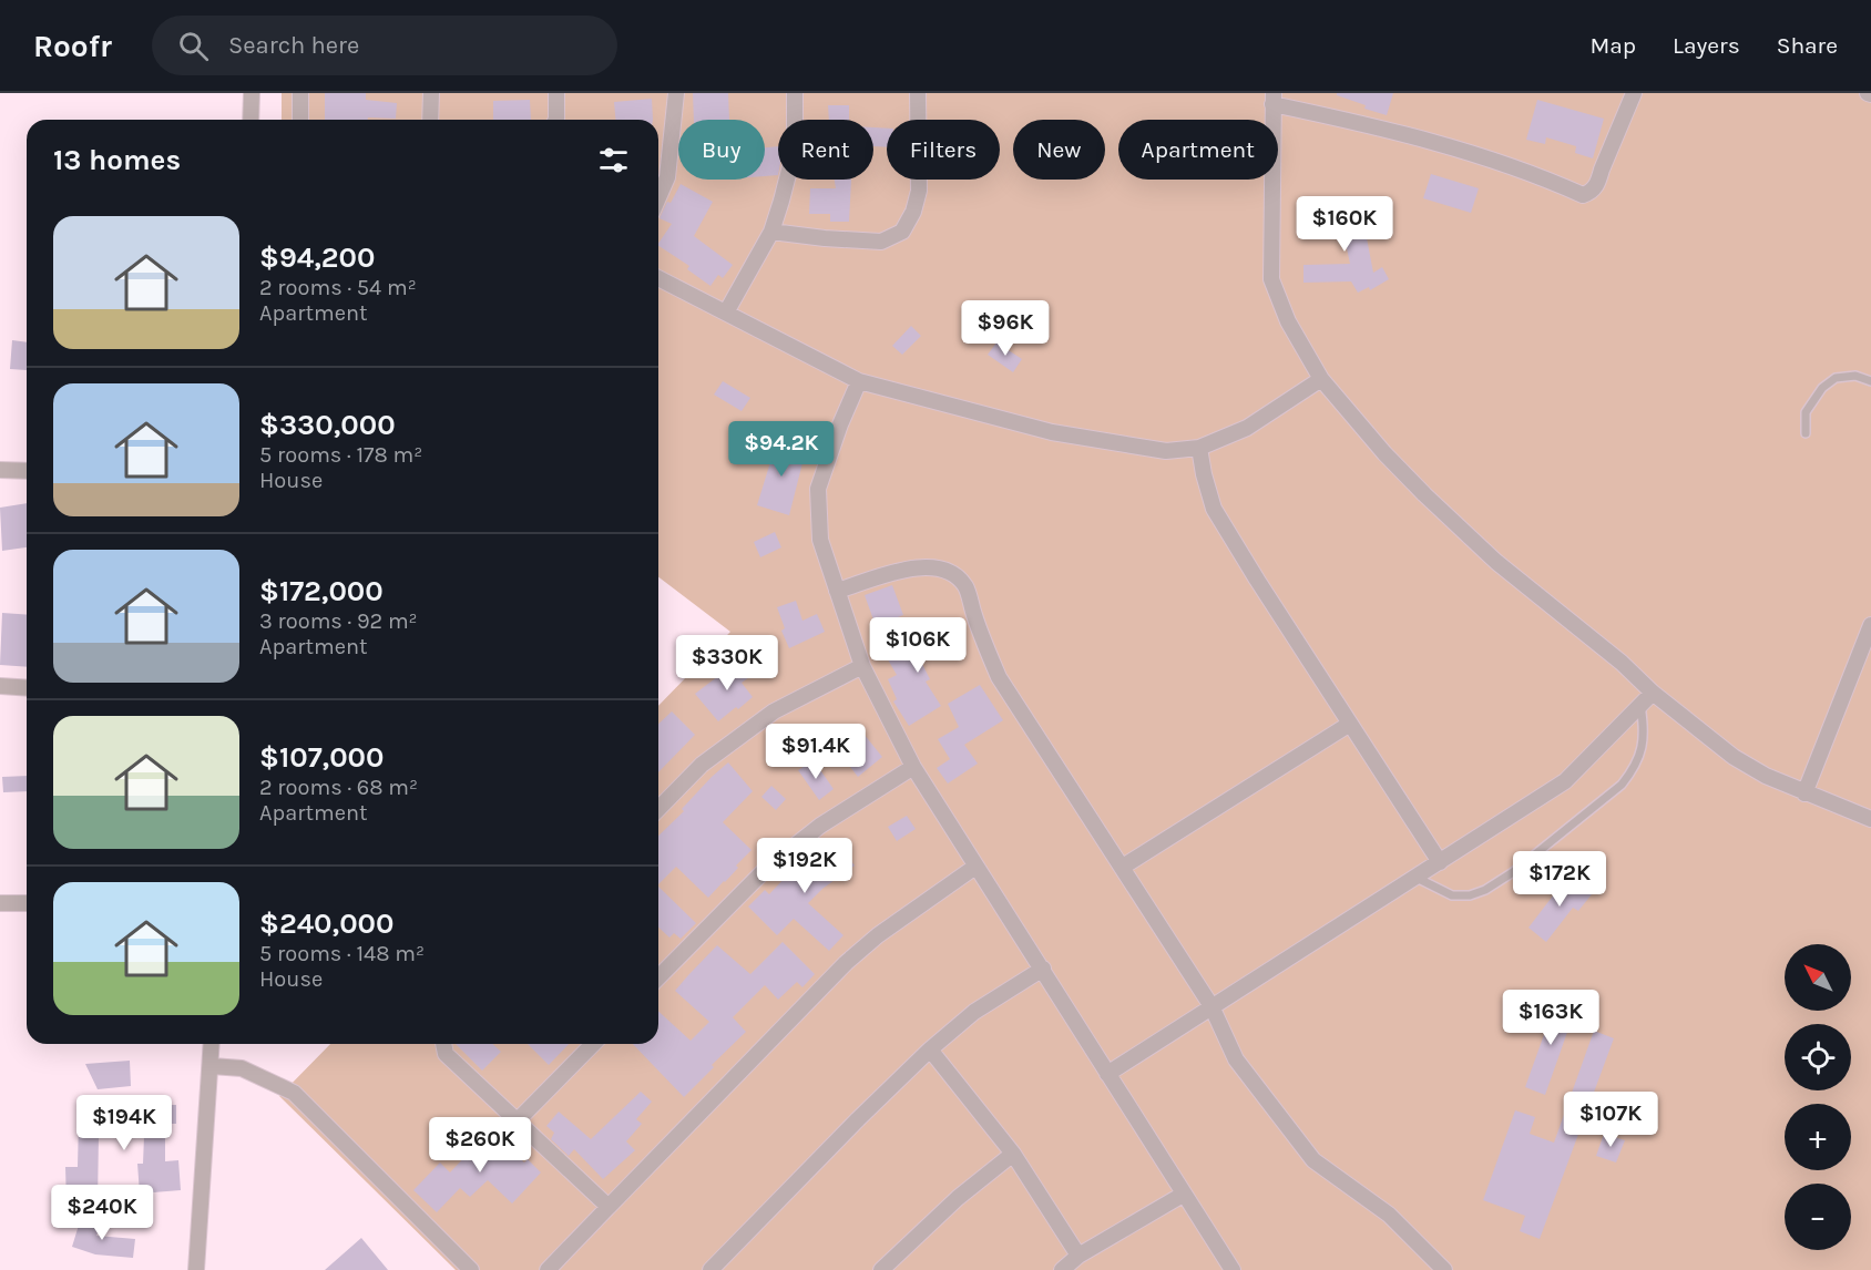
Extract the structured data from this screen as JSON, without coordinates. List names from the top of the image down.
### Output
{
  "north": "top left",
  "page": {
    "header": "Roofr",
    "search": "Search here",
    "nav": ["Map", "Layers", "Share"],
    "chip": [
      "Buy",
      "Rent",
      "Filters",
      "New",
      "Apartment"
    ],
    "heading": "13 homes",
    "price": [
      "$160K",
      "$96K",
      "$94.2K",
      "$106K",
      "$330K",
      "$91.4K",
      "$192K",
      "$172K",
      "$163K",
      "$107K",
      "$194K",
      "$260K",
      "$240K"
    ],
    "list": [
      {
        "name": "$94,200",
        "note": "2 rooms · 54 m² · Apartment"
      },
      {
        "name": "$330,000",
        "note": "5 rooms · 178 m² · House"
      },
      {
        "name": "$172,000",
        "note": "3 rooms · 92 m² · Apartment"
      },
      {
        "name": "$107,000",
        "note": "2 rooms · 68 m² · Apartment"
      },
      {
        "name": "$240,000",
        "note": "5 rooms · 148 m² · House"
      }
    ],
    "map_buttons": ["+", "−"]
  }
}
